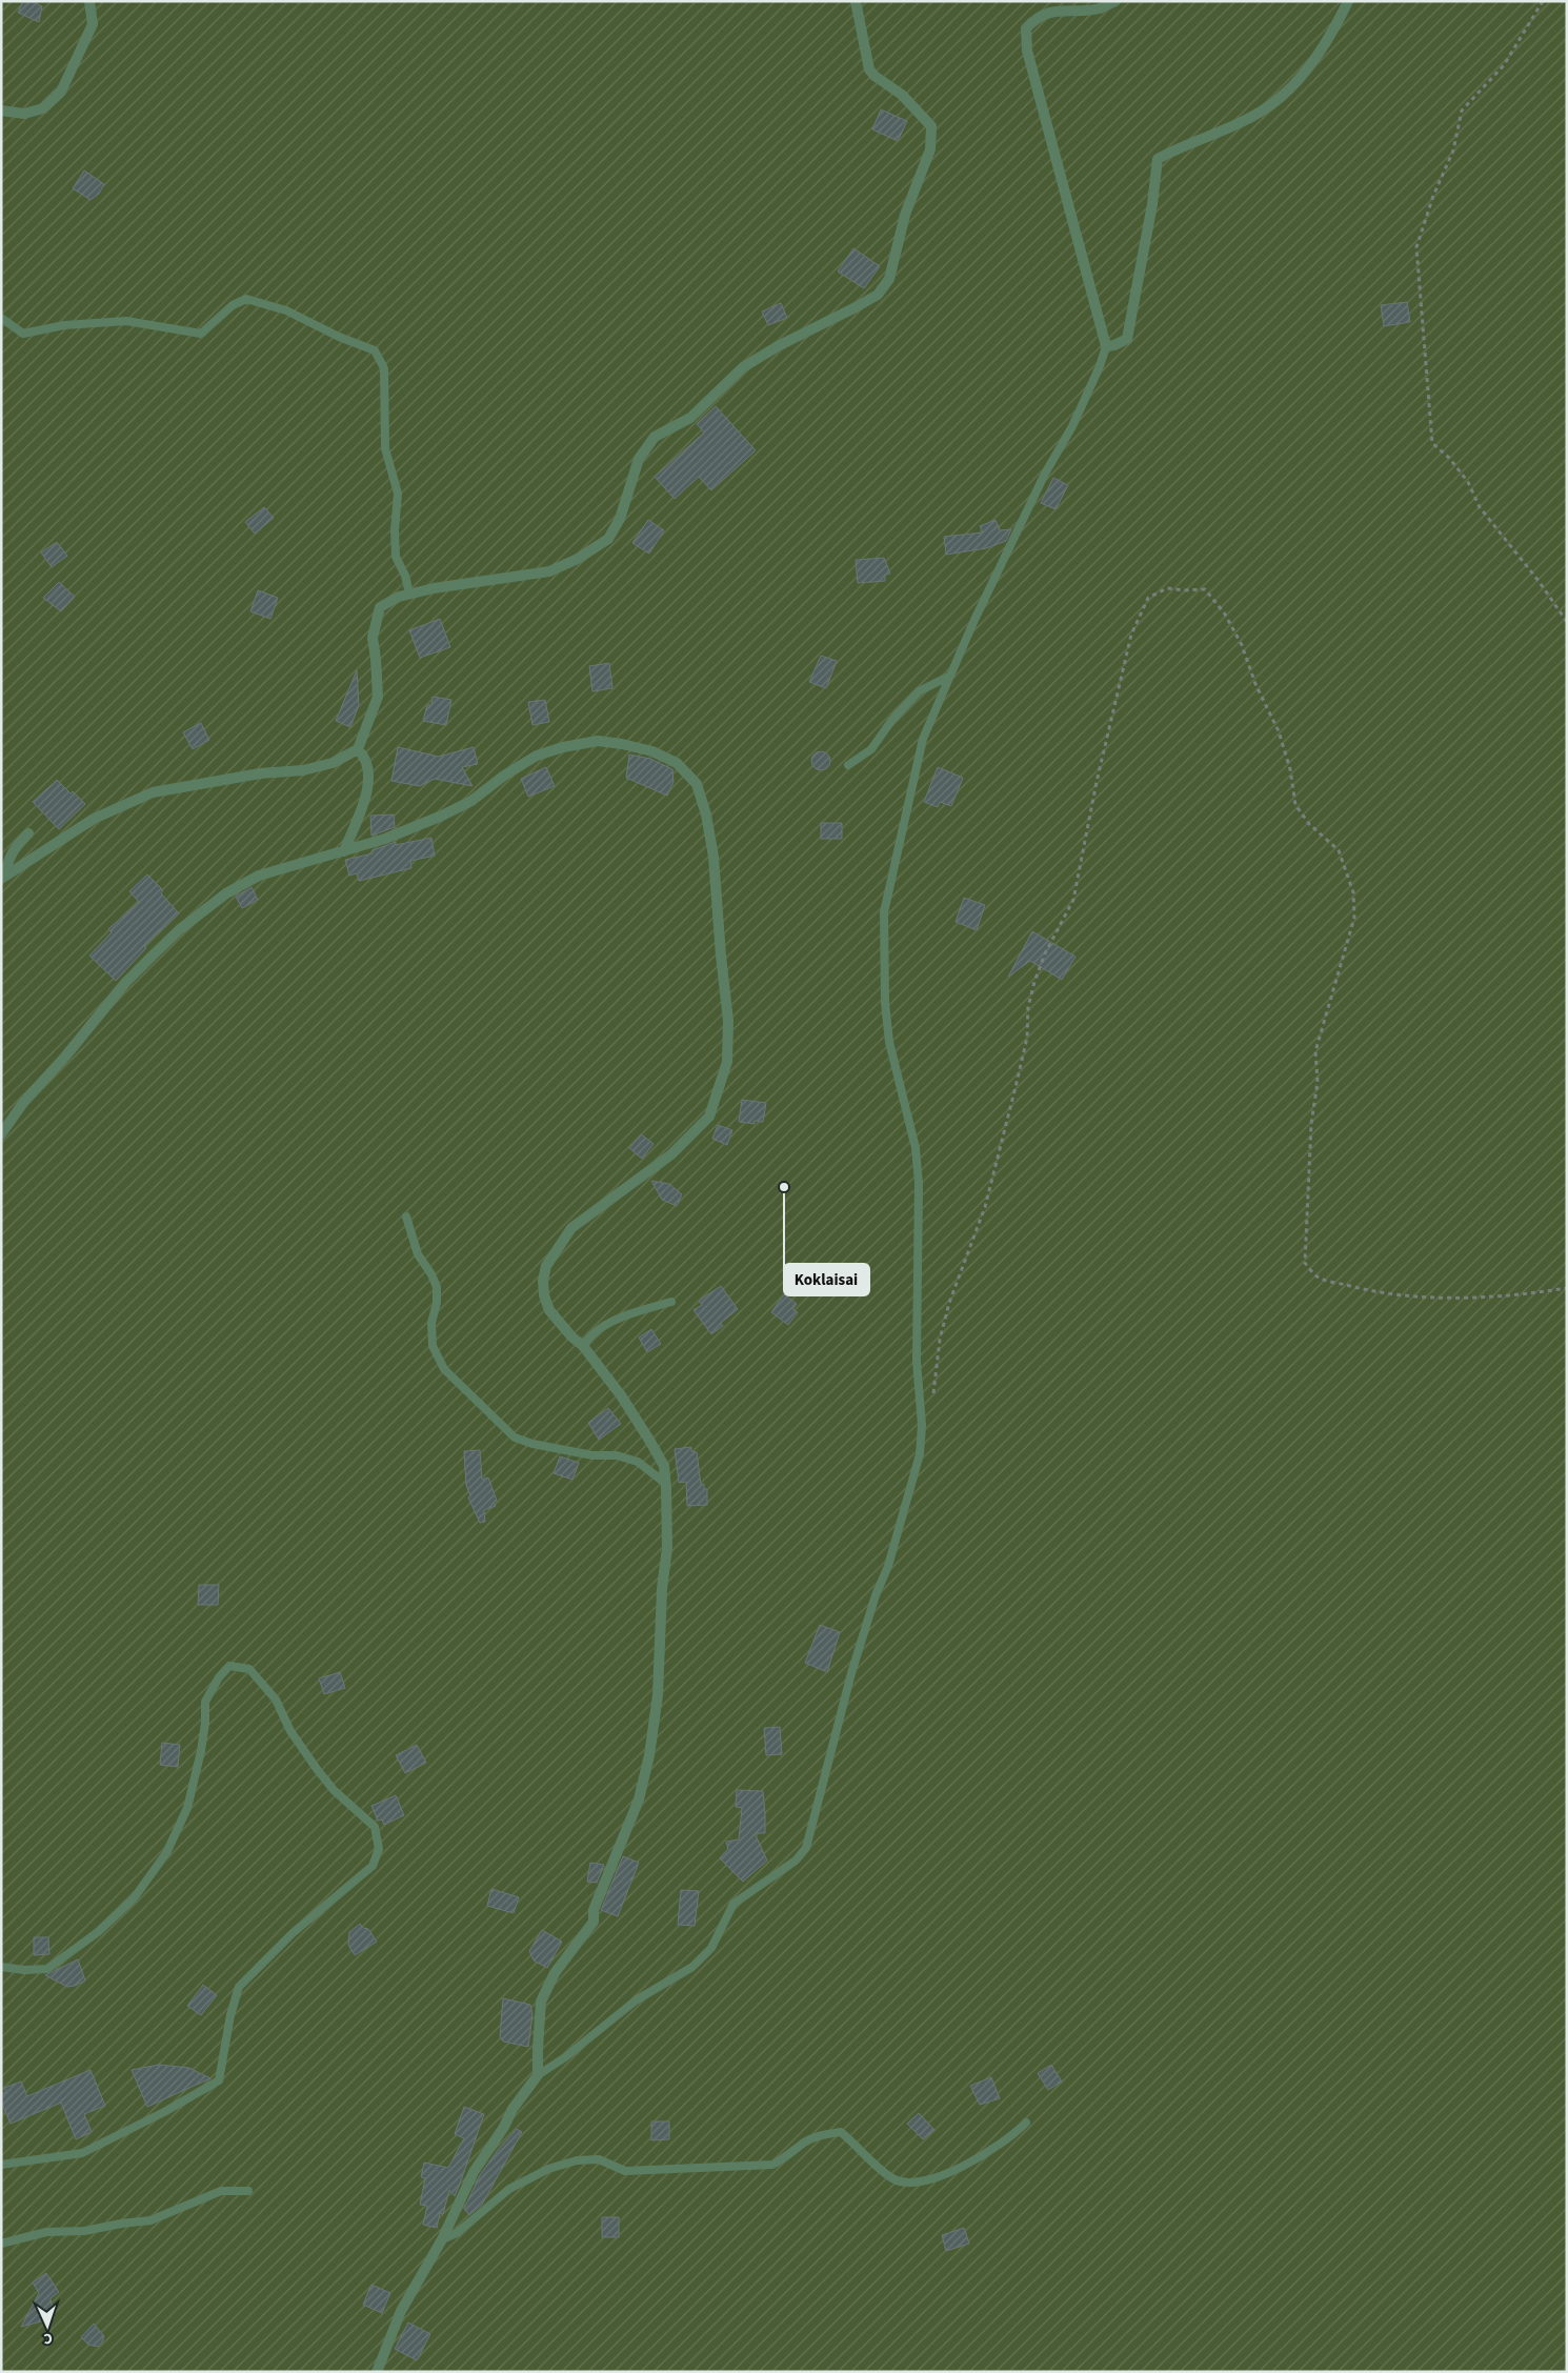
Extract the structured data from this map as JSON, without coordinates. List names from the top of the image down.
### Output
{
  "places": ["Koklaisai"],
  "north": "bottom"
}
